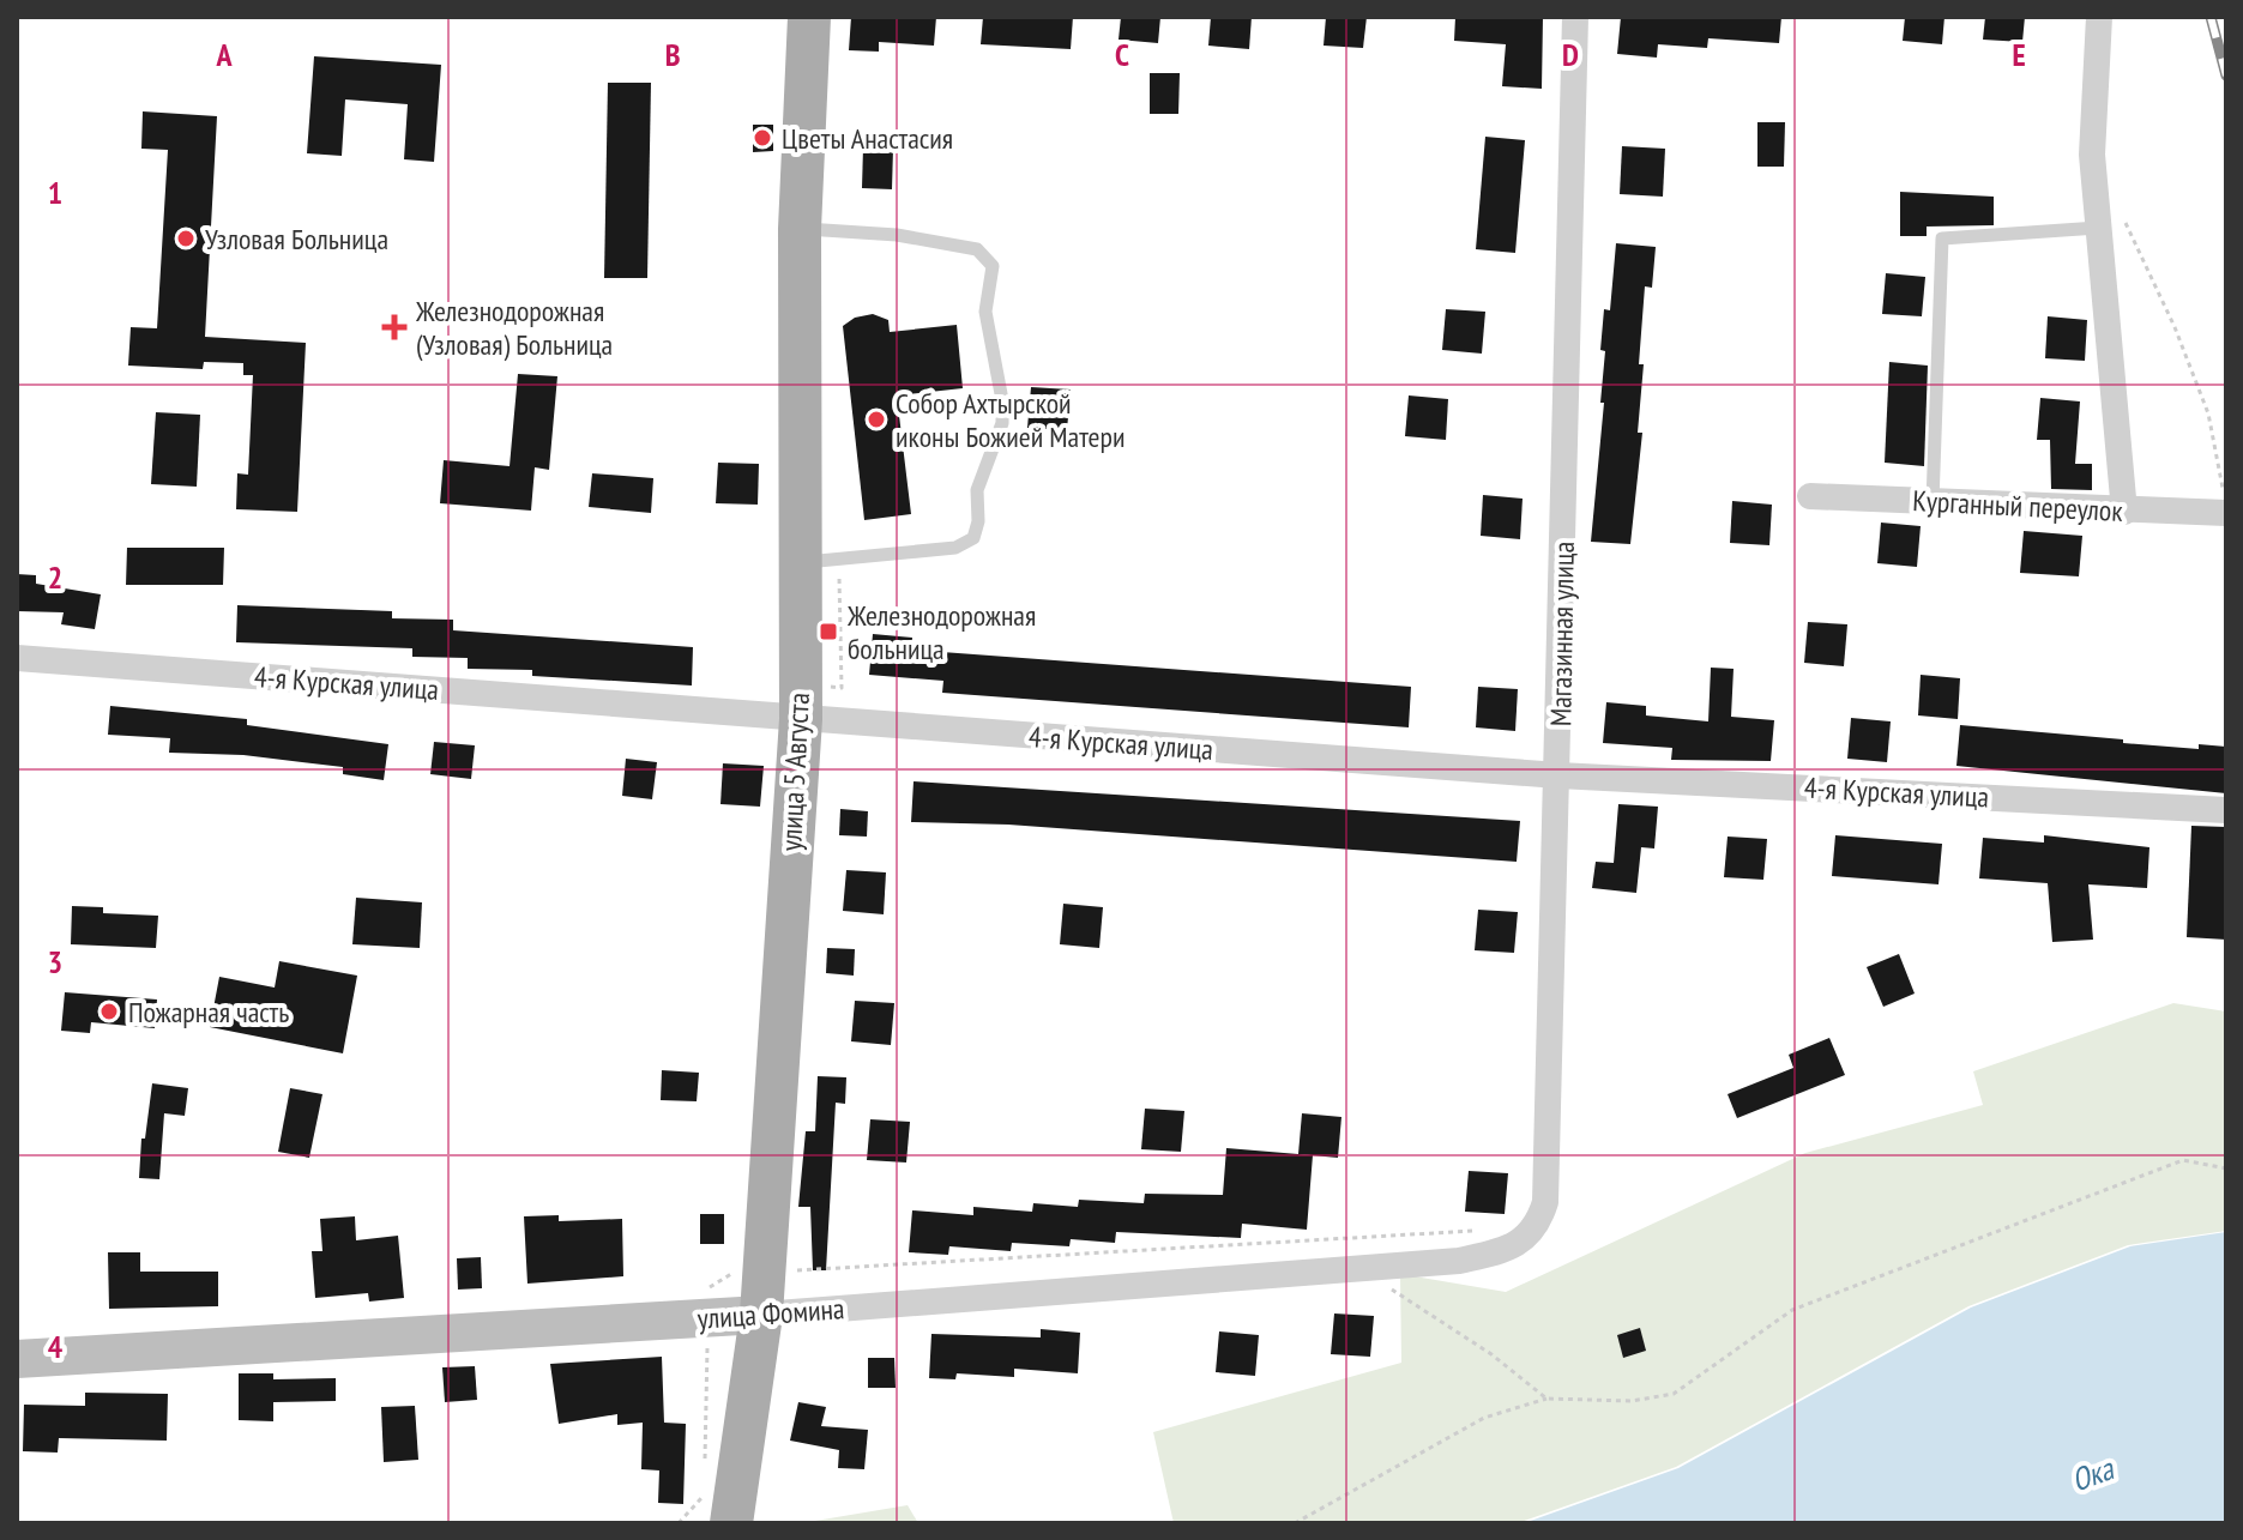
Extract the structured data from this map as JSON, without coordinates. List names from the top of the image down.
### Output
{
  "streets": {
    "main road": ["улица 5 Августа"],
    "street": [
      "Курганный переулок",
      "Магазинная улица",
      "4-я Курская улица",
      "улица Фомина"
    ]
  },
  "crossings": [
    ["Магазинная улица", "4-я Курская улица"],
    ["Магазинная улица", "улица Фомина"],
    ["4-я Курская улица", "улица 5 Августа"],
    ["улица 5 Августа", "улица Фомина"]
  ],
  "water": ["Ока"],
  "places": {
    "other": [
      "Цветы Анастасия",
      "Узловая Больница",
      "Собор Ахтырской иконы Божией Матери",
      "Пожарная часть"
    ],
    "health": ["Железнодорожная (Узловая) Больница"],
    "transit": ["Железнодорожная больница"]
  },
  "grid": {
    "columns": [
      "A",
      "B",
      "C",
      "D",
      "E"
    ],
    "rows": [
      "1",
      "2",
      "3",
      "4"
    ]
  }
}
